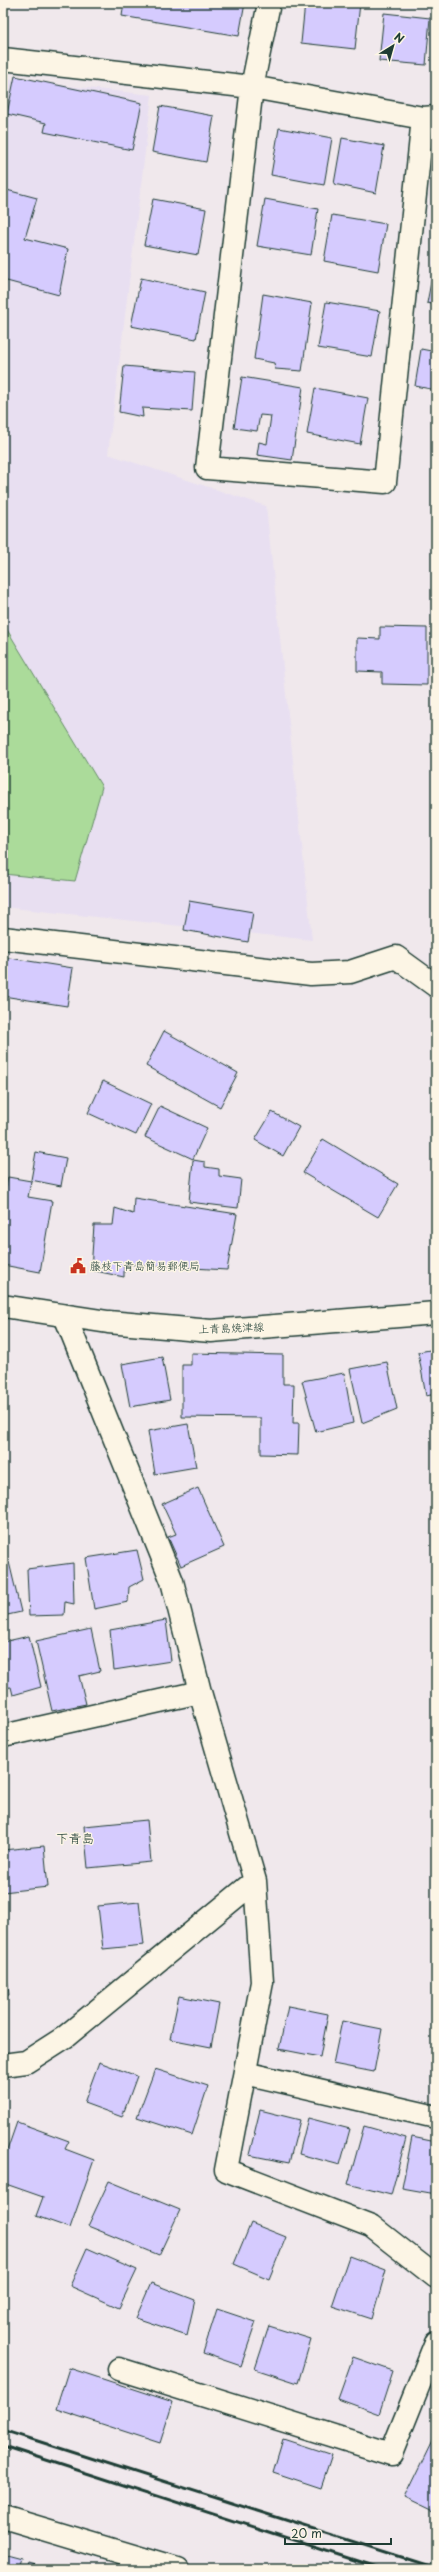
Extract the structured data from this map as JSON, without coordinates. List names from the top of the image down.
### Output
{
  "streets": {
    "street": ["上青島焼津線"]
  },
  "districts": ["下青島"],
  "places": {
    "public building": ["藤枝下青島簡易郵便局"]
  },
  "scale_bar": "20 m",
  "north": "top right"
}
